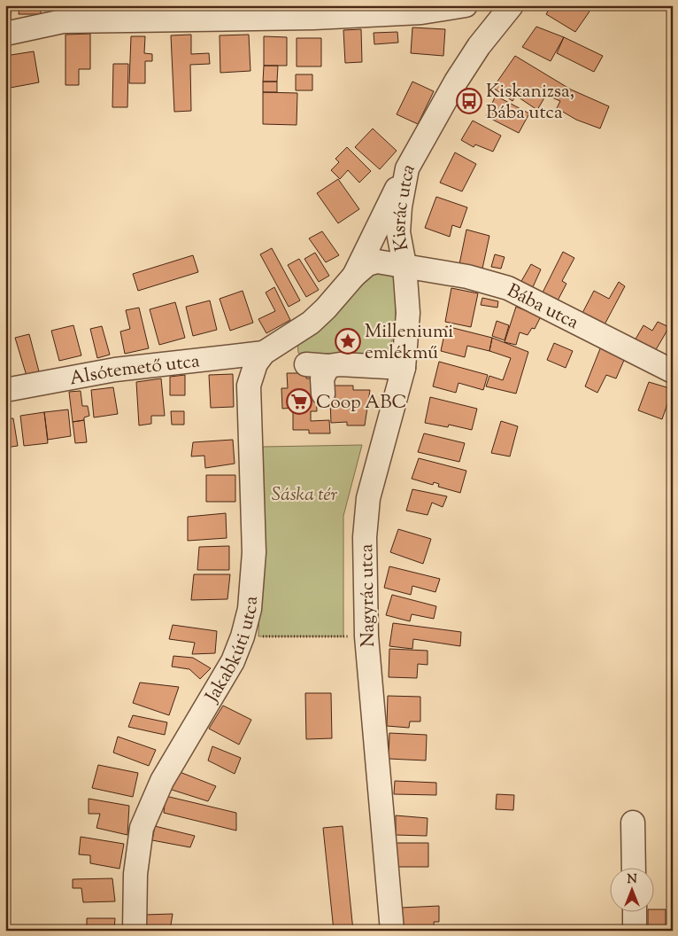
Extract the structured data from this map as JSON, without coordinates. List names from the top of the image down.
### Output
{
  "streets": {
    "street": [
      "Kisrác utca",
      "Bába utca",
      "Alsótemető utca",
      "Nagyrác utca",
      "Jakabkúti utca"
    ]
  },
  "crossings": [
    ["Kisrác utca", "Bába utca"],
    ["Kisrác utca", "Alsótemető utca"],
    ["Kisrác utca", "Nagyrác utca"],
    ["Kisrác utca", "Jakabkúti utca"],
    ["Bába utca", "Nagyrác utca"],
    ["Alsótemető utca", "Jakabkúti utca"]
  ],
  "parks": ["Sáska tér"],
  "places": {
    "bus stop": ["Kiskanizsa, Bába utca"],
    "place": ["Milleniumi emlékmű"],
    "supermarket": ["Coop ABC"]
  },
  "north": "top"
}
